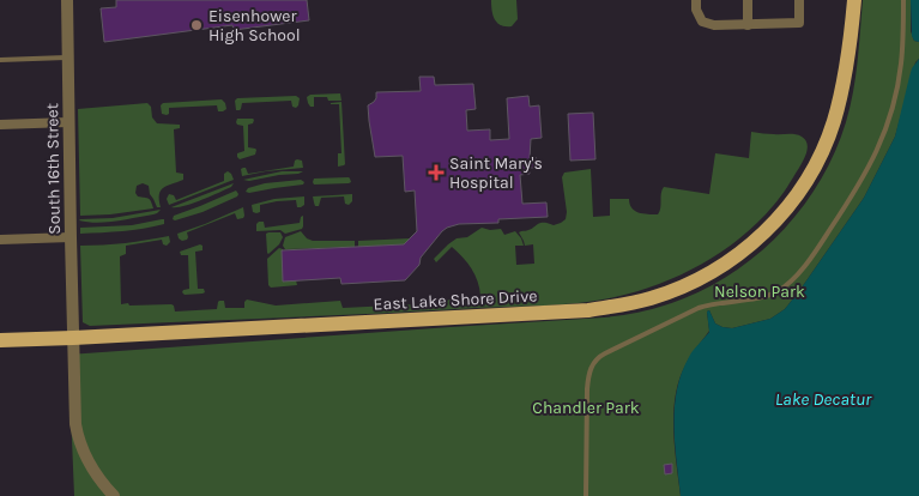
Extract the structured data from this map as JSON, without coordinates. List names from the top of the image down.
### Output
{
  "streets": {
    "main road": ["East Lake Shore Drive"],
    "street": ["South 16th Street"]
  },
  "crossings": [
    ["South 16th Street", "East Lake Shore Drive"]
  ],
  "water": ["Lake Decatur"],
  "parks": ["Nelson Park", "Chandler Park"],
  "places": {
    "other": ["Eisenhower High School"],
    "health": ["Saint Mary's Hospital"]
  }
}
